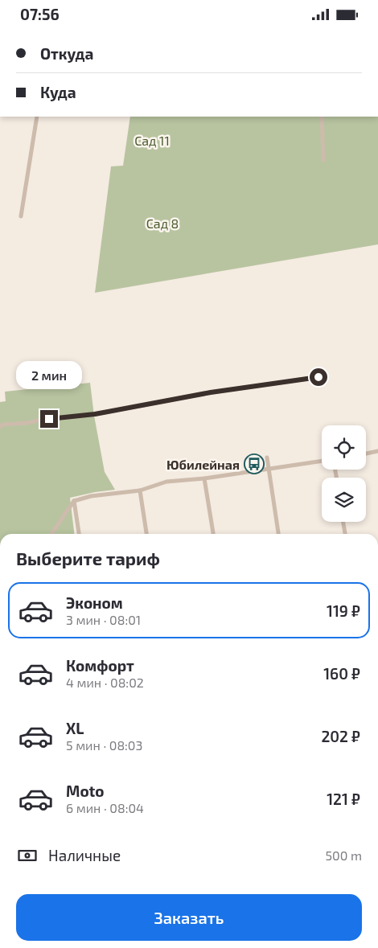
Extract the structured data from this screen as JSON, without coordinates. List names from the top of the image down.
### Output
{
  "parks": ["Сад 11", "Сад 8"],
  "places": {
    "bus stop": ["Юбилейная"]
  },
  "page": {
    "status": "07:56",
    "banner": ["Откуда", "Куда"],
    "bubble": "2 мин",
    "heading": "Выберите тариф",
    "list": [
      {
        "name": "Эконом",
        "note": "3 мин · 08:01",
        "value": "119 ₽"
      },
      {
        "name": "Комфорт",
        "note": "4 мин · 08:02",
        "value": "160 ₽"
      },
      {
        "name": "XL",
        "note": "5 мин · 08:03",
        "value": "202 ₽"
      },
      {
        "name": "Moto",
        "note": "6 мин · 08:04",
        "value": "121 ₽"
      }
    ],
    "pay": ["Наличные", "500 m"],
    "buttons": "Заказать"
  }
}
